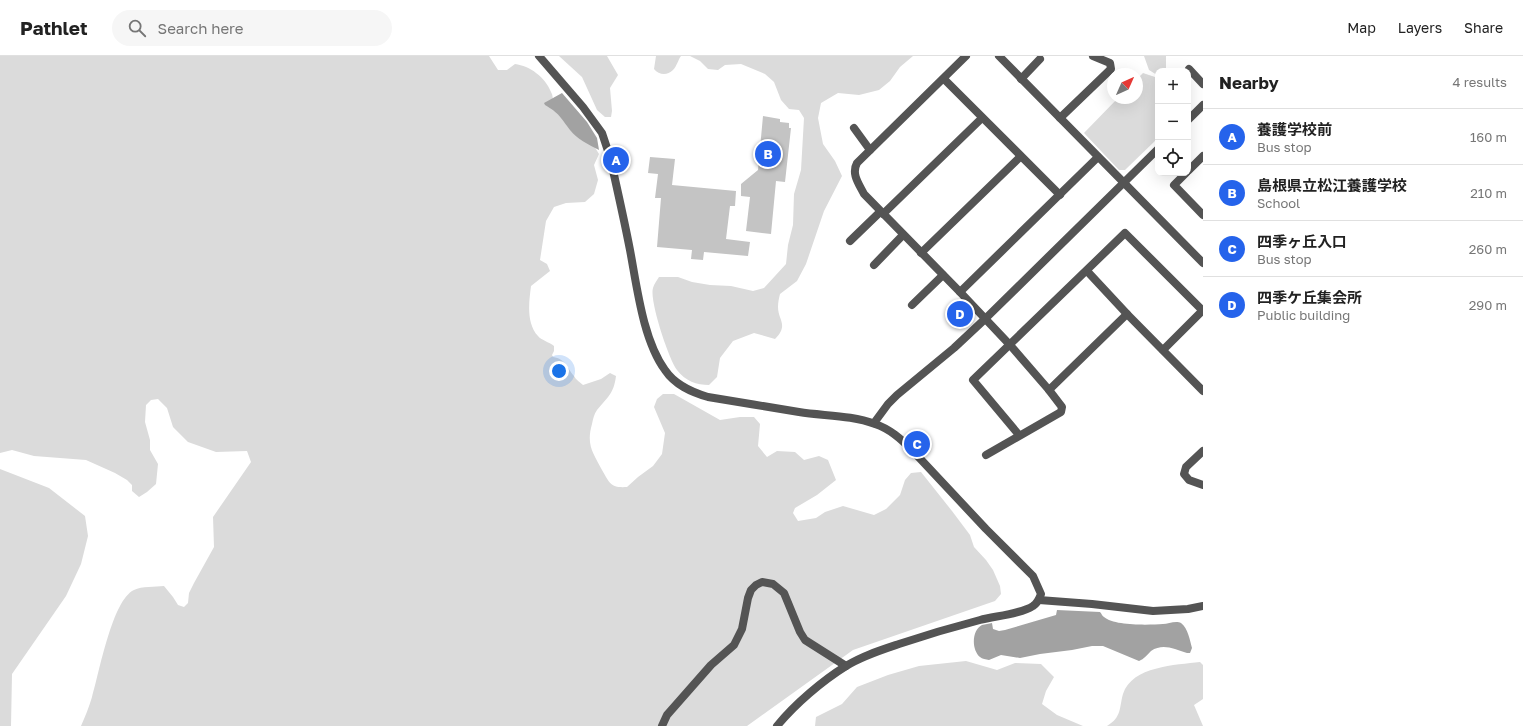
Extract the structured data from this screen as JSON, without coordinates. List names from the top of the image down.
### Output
{
  "north": "top right",
  "page": {
    "header": "Pathlet",
    "search": "Search here",
    "nav": ["Map", "Layers", "Share"],
    "heading": ["Nearby", "4 results"],
    "map_buttons": ["+", "−"],
    "list": [
      {
        "mark": "A",
        "name": "養護学校前",
        "note": "Bus stop",
        "value": "160 m"
      },
      {
        "mark": "B",
        "name": "島根県立松江養護学校",
        "note": "School",
        "value": "210 m"
      },
      {
        "mark": "C",
        "name": "四季ヶ丘入口",
        "note": "Bus stop",
        "value": "260 m"
      },
      {
        "mark": "D",
        "name": "四季ケ丘集会所",
        "note": "Public building",
        "value": "290 m"
      }
    ],
    "pins": [
      "B",
      "A",
      "D",
      "C"
    ]
  }
}
